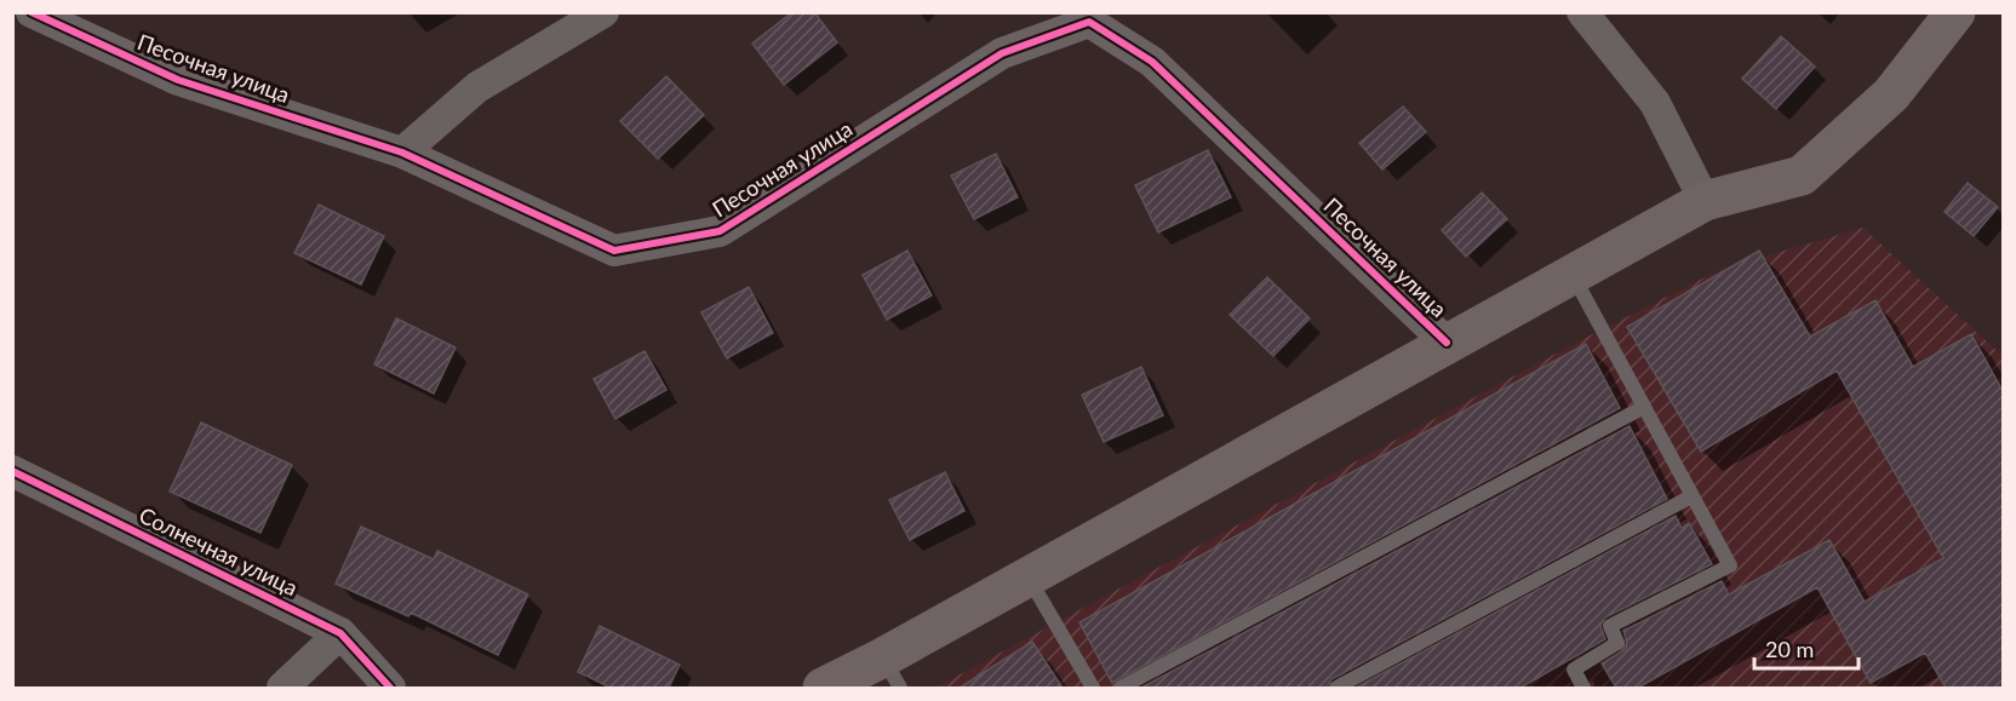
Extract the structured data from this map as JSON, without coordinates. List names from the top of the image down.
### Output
{
  "streets": {
    "street": ["Песочная улица", "Солнечная улица"]
  },
  "scale_bar": "20 m"
}
